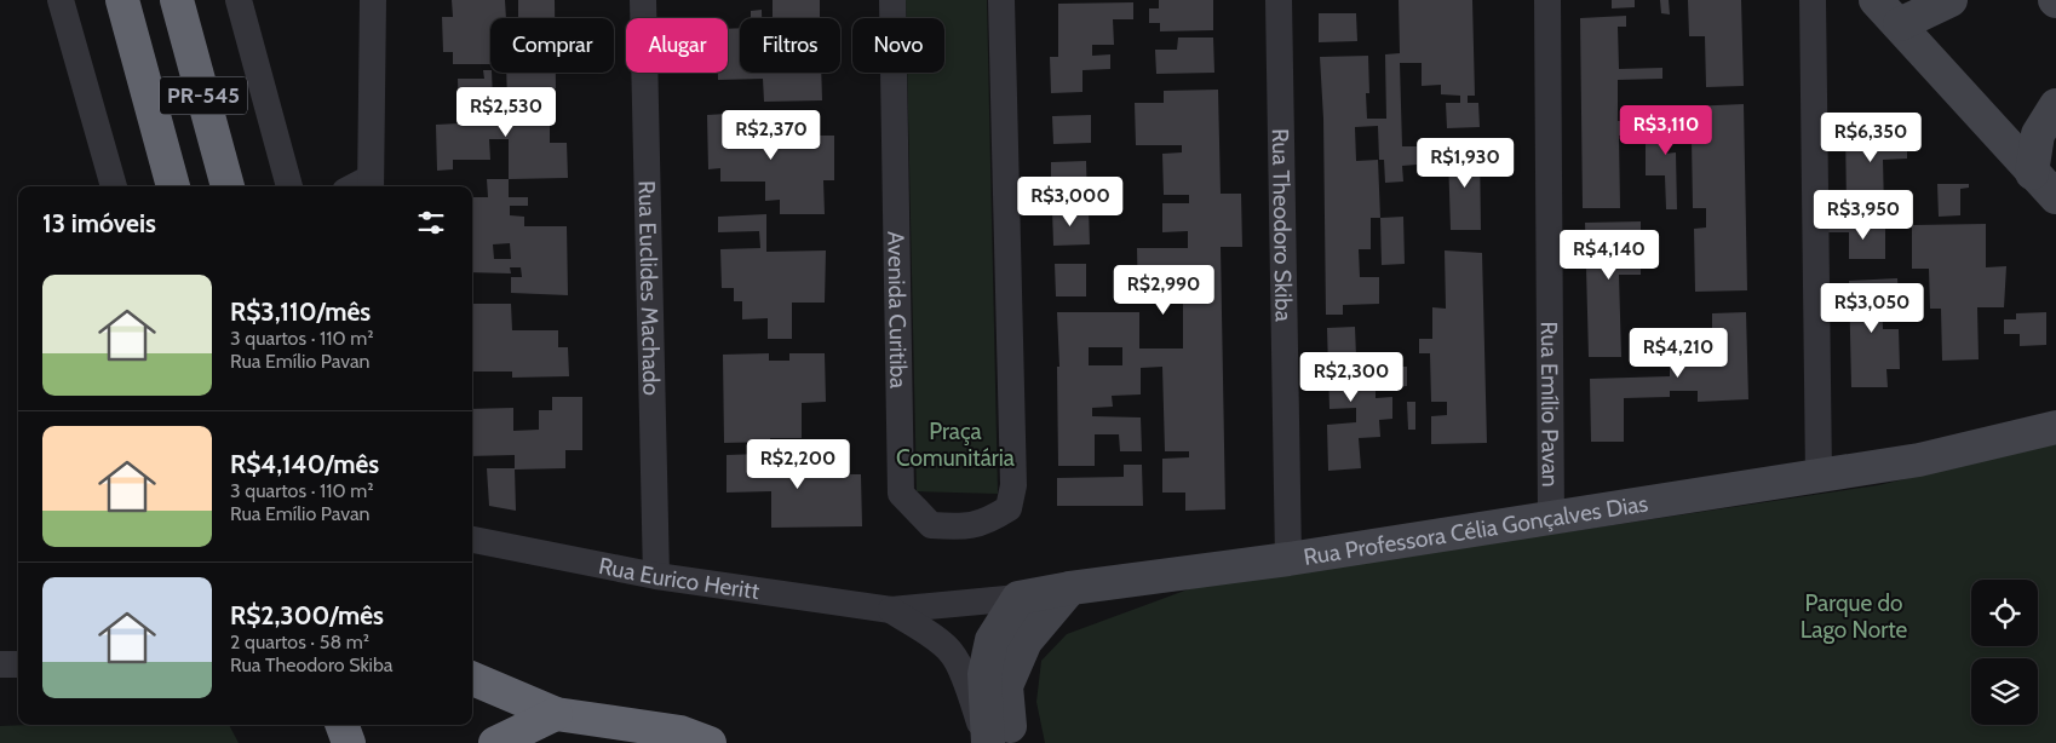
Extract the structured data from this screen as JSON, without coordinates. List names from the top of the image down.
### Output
{
  "streets": {
    "highway": ["PR-545"],
    "street": [
      "Rua Theodoro Skiba",
      "Rua Euclides Machado",
      "Avenida Curitiba",
      "Rua Emílio Pavan",
      "Rua Professora Célia Gonçalves Dias",
      "Rua Eurico Heritt"
    ]
  },
  "crossings": [
    ["Rua Theodoro Skiba", "Rua Professora Célia Gonçalves Dias"],
    ["Rua Euclides Machado", "Rua Eurico Heritt"],
    ["Rua Emílio Pavan", "Rua Professora Célia Gonçalves Dias"],
    ["Rua Professora Célia Gonçalves Dias", "Rua Eurico Heritt"]
  ],
  "parks": ["Praça Comunitária", "Parque do Lago Norte"],
  "page": {
    "chip": [
      "Comprar",
      "Alugar",
      "Filtros",
      "Novo"
    ],
    "price": [
      "R$2,530",
      "R$3,110",
      "R$2,370",
      "R$6,350",
      "R$1,930",
      "R$3,000",
      "R$3,950",
      "R$4,140",
      "R$2,990",
      "R$3,050",
      "R$4,210",
      "R$2,300",
      "R$2,200"
    ],
    "heading": "13 imóveis",
    "list": [
      {
        "name": "R$3,110/mês",
        "note": "3 quartos · 110 m² · Rua Emílio Pavan"
      },
      {
        "name": "R$4,140/mês",
        "note": "3 quartos · 110 m² · Rua Emílio Pavan"
      },
      {
        "name": "R$2,300/mês",
        "note": "2 quartos · 58 m² · Rua Theodoro Skiba"
      }
    ]
  }
}
